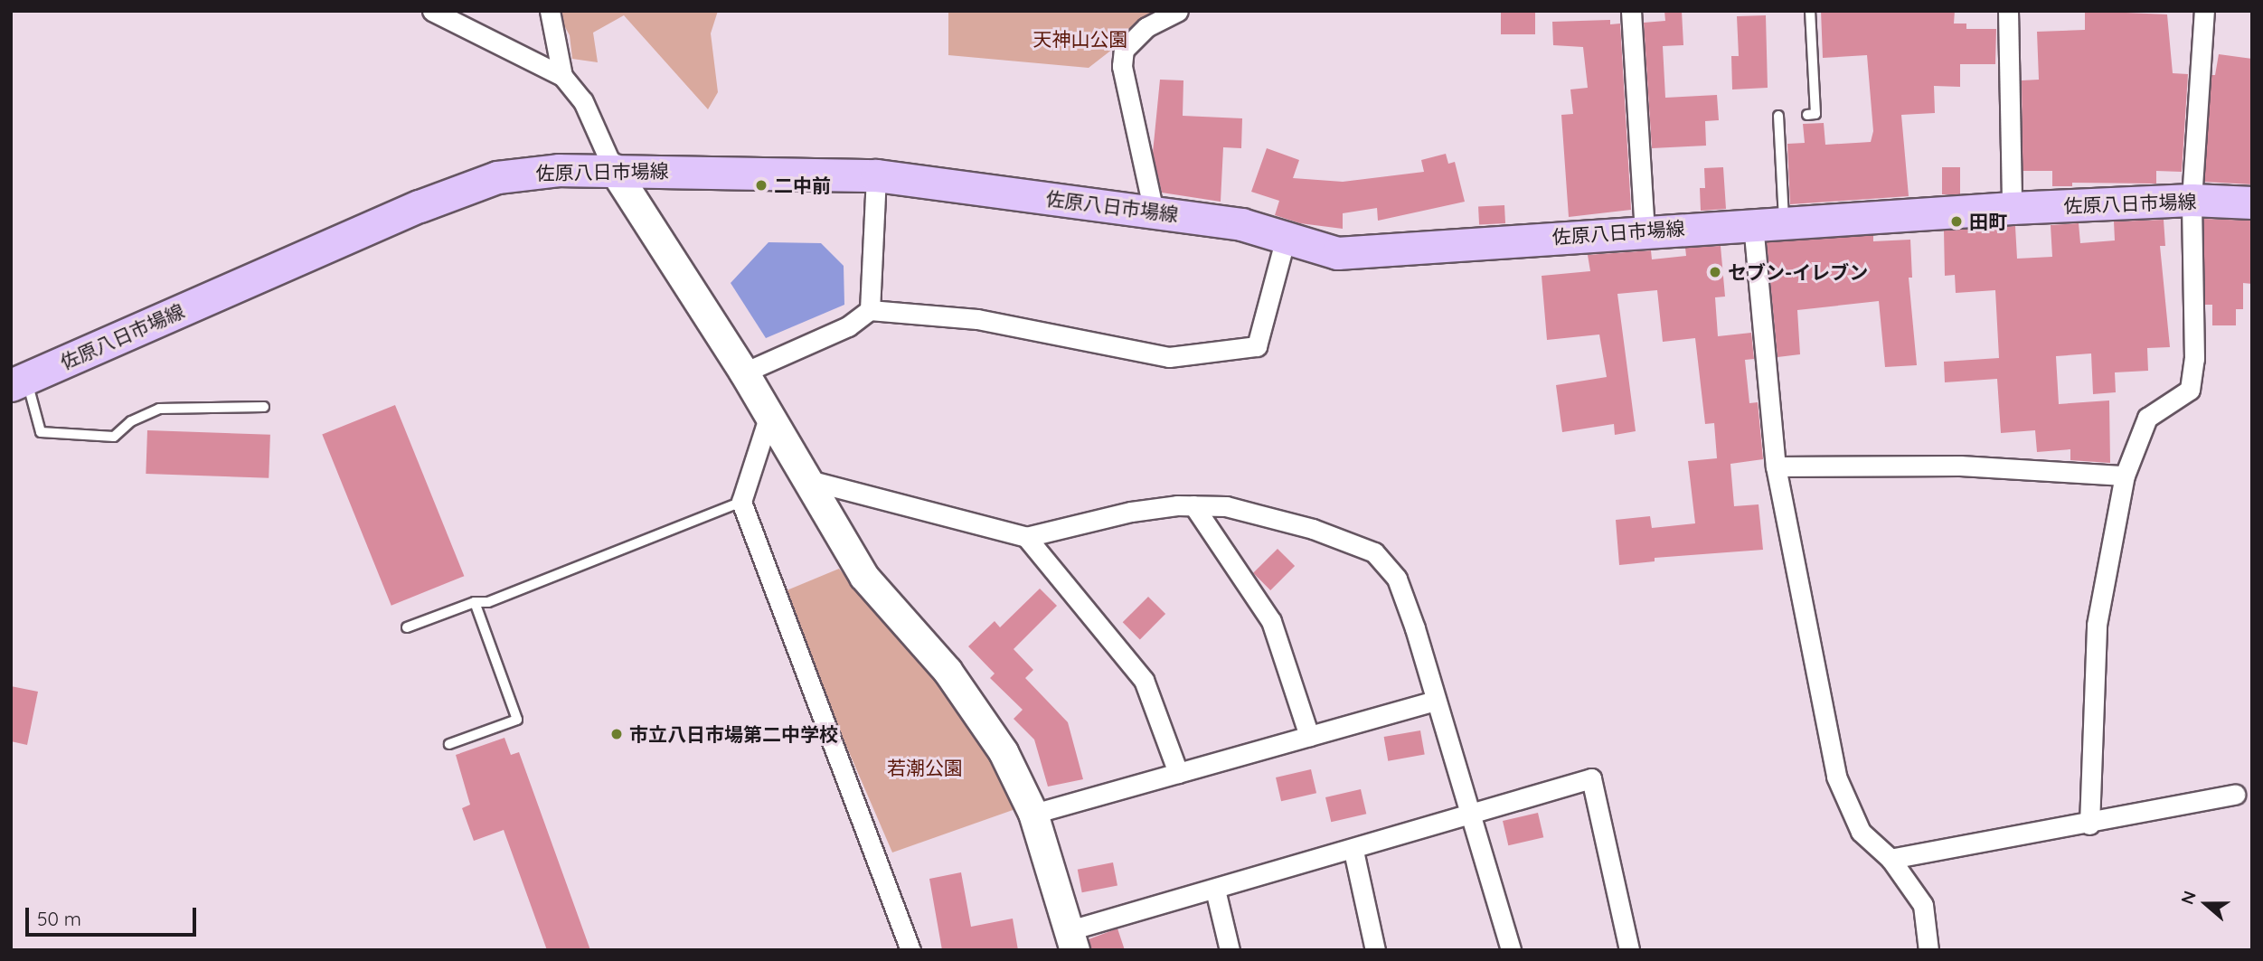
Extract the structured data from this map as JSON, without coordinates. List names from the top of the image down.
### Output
{
  "streets": {
    "main road": ["佐原八日市場線"]
  },
  "parks": ["天神山公園", "若潮公園"],
  "places": [
    "二中前",
    "田町",
    "セブン-イレブン",
    "市立八日市場第二中学校"
  ],
  "scale_bar": "50 m",
  "north": "left"
}
